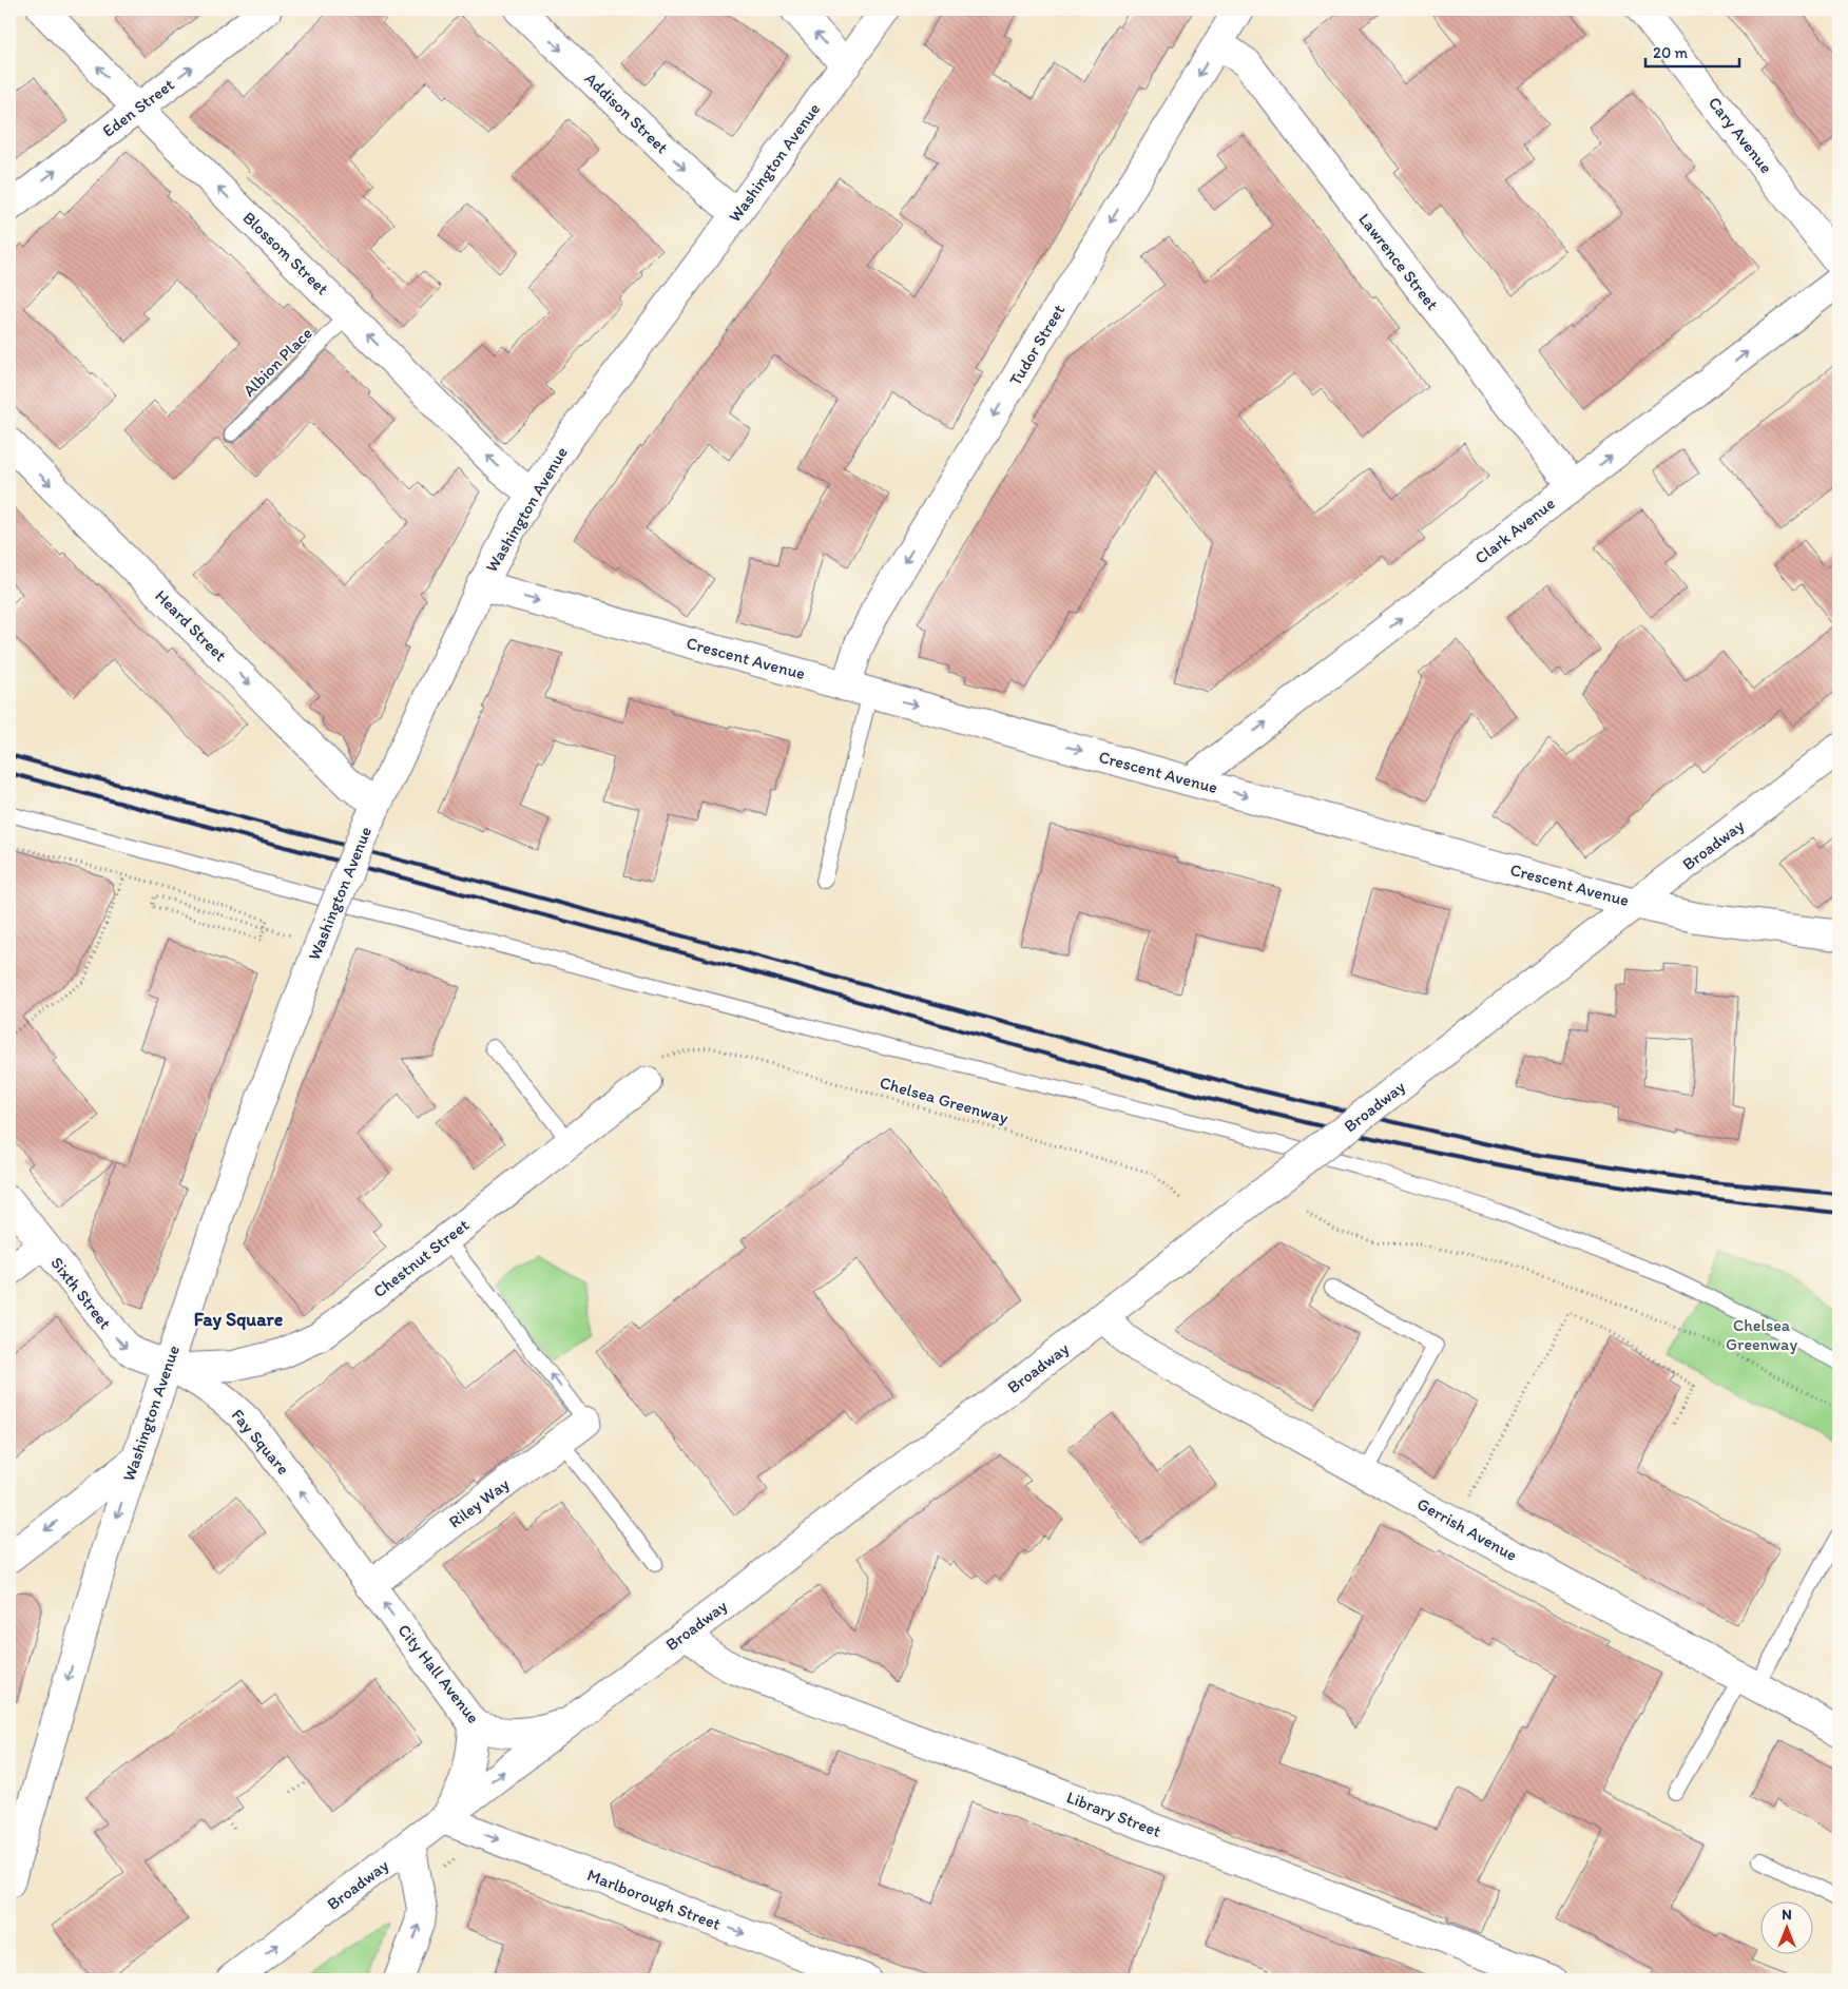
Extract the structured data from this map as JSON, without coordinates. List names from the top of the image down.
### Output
{
  "streets": {
    "street": [
      "Eden Street",
      "Addison Street",
      "Cary Avenue",
      "Washington Avenue",
      "Blossom Street",
      "Lawrence Street",
      "Tudor Street",
      "Clark Avenue",
      "Heard Street",
      "Crescent Avenue",
      "Broadway",
      "Chestnut Street",
      "Sixth Street",
      "Fay Square",
      "Riley Way",
      "Gerrish Avenue",
      "City Hall Avenue",
      "Library Street",
      "Marlborough Street"
    ],
    "lane": ["Albion Place"],
    "path": ["Chelsea Greenway"]
  },
  "crossings": [
    ["Eden Street", "Blossom Street"],
    ["Addison Street", "Washington Avenue"],
    ["Washington Avenue", "Blossom Street"],
    ["Washington Avenue", "Heard Street"],
    ["Washington Avenue", "Crescent Avenue"],
    ["Washington Avenue", "Chestnut Street"],
    ["Washington Avenue", "Sixth Street"],
    ["Washington Avenue", "Fay Square"],
    ["Blossom Street", "Albion Place"],
    ["Lawrence Street", "Tudor Street"],
    ["Lawrence Street", "Clark Avenue"],
    ["Tudor Street", "Crescent Avenue"],
    ["Clark Avenue", "Crescent Avenue"],
    ["Crescent Avenue", "Broadway"],
    ["Broadway", "Gerrish Avenue"],
    ["Broadway", "City Hall Avenue"],
    ["Broadway", "Library Street"],
    ["Broadway", "Marlborough Street"],
    ["Chestnut Street", "Sixth Street"],
    ["Chestnut Street", "Fay Square"],
    ["Sixth Street", "Fay Square"],
    ["Fay Square", "City Hall Avenue"],
    ["Riley Way", "City Hall Avenue"]
  ],
  "one_way": [
    "Eden Street",
    "Addison Street",
    "Blossom Street",
    "Tudor Street",
    "Clark Avenue",
    "Heard Street",
    "Crescent Avenue",
    "Sixth Street",
    "Fay Square",
    "City Hall Avenue",
    "Marlborough Street"
  ],
  "districts": ["Fay Square"],
  "parks": ["Chelsea Greenway"],
  "scale_bar": "20 m",
  "north": "top"
}
